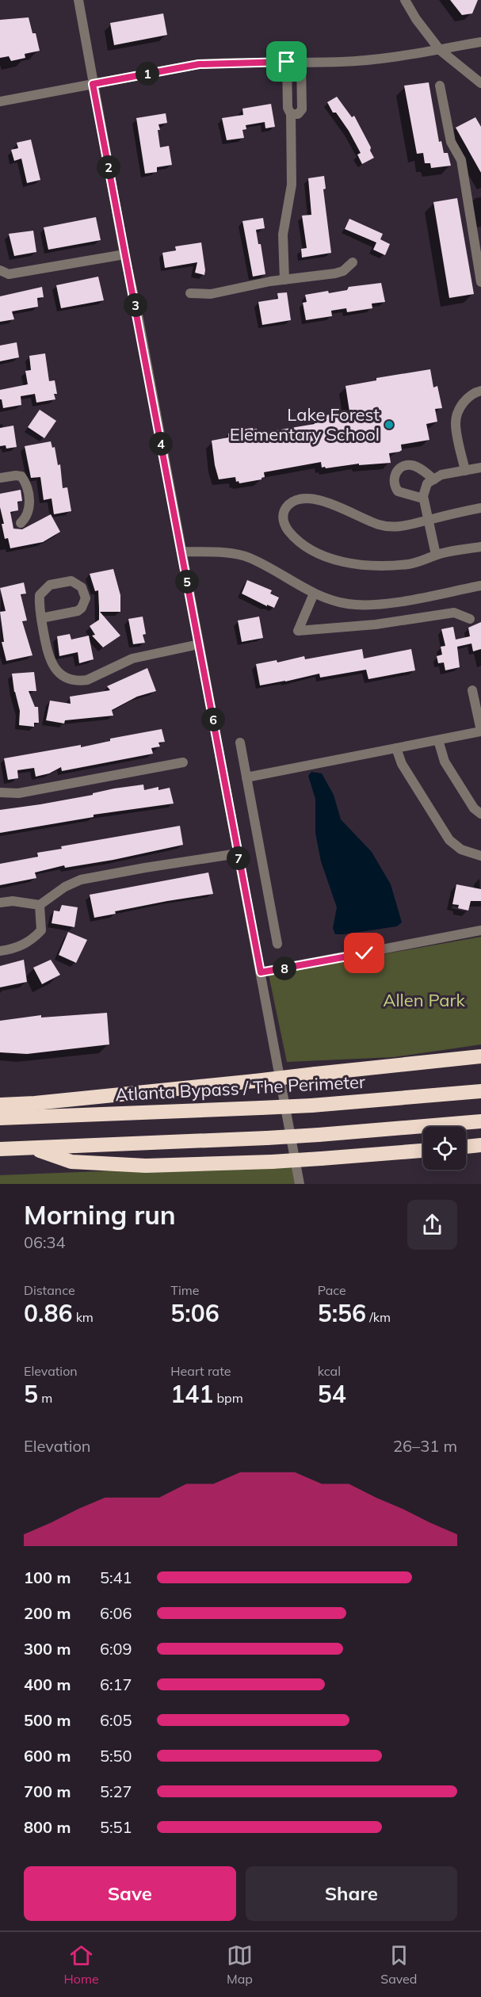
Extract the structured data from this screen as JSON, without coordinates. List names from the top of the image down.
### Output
{
  "streets": {
    "highway": ["Atlanta Bypass / The Perimeter"]
  },
  "parks": ["Allen Park"],
  "places": ["Lake Forest Elementary School"],
  "page": {
    "pins": [
      "1",
      "2",
      "3",
      "4",
      "5",
      "6",
      "7",
      "8"
    ],
    "heading": ["Morning run", "06:34"],
    "stats": [
      ["Distance", "0.86 km"],
      ["Time", "5:06"],
      ["Pace", "5:56 /km"],
      ["Elevation", "5 m"],
      ["Heart rate", "141 bpm"],
      ["kcal", "54"]
    ],
    "chart": ["Elevation", "26–31 m"],
    "list": [
      {
        "name": "100 m",
        "note": "5:41"
      },
      {
        "name": "200 m",
        "note": "6:06"
      },
      {
        "name": "300 m",
        "note": "6:09"
      },
      {
        "name": "400 m",
        "note": "6:17"
      },
      {
        "name": "500 m",
        "note": "6:05"
      },
      {
        "name": "600 m",
        "note": "5:50"
      },
      {
        "name": "700 m",
        "note": "5:27"
      },
      {
        "name": "800 m",
        "note": "5:51"
      }
    ],
    "buttons": ["Save", "Share"],
    "tabs": ["Home", "Map", "Saved"]
  }
}
